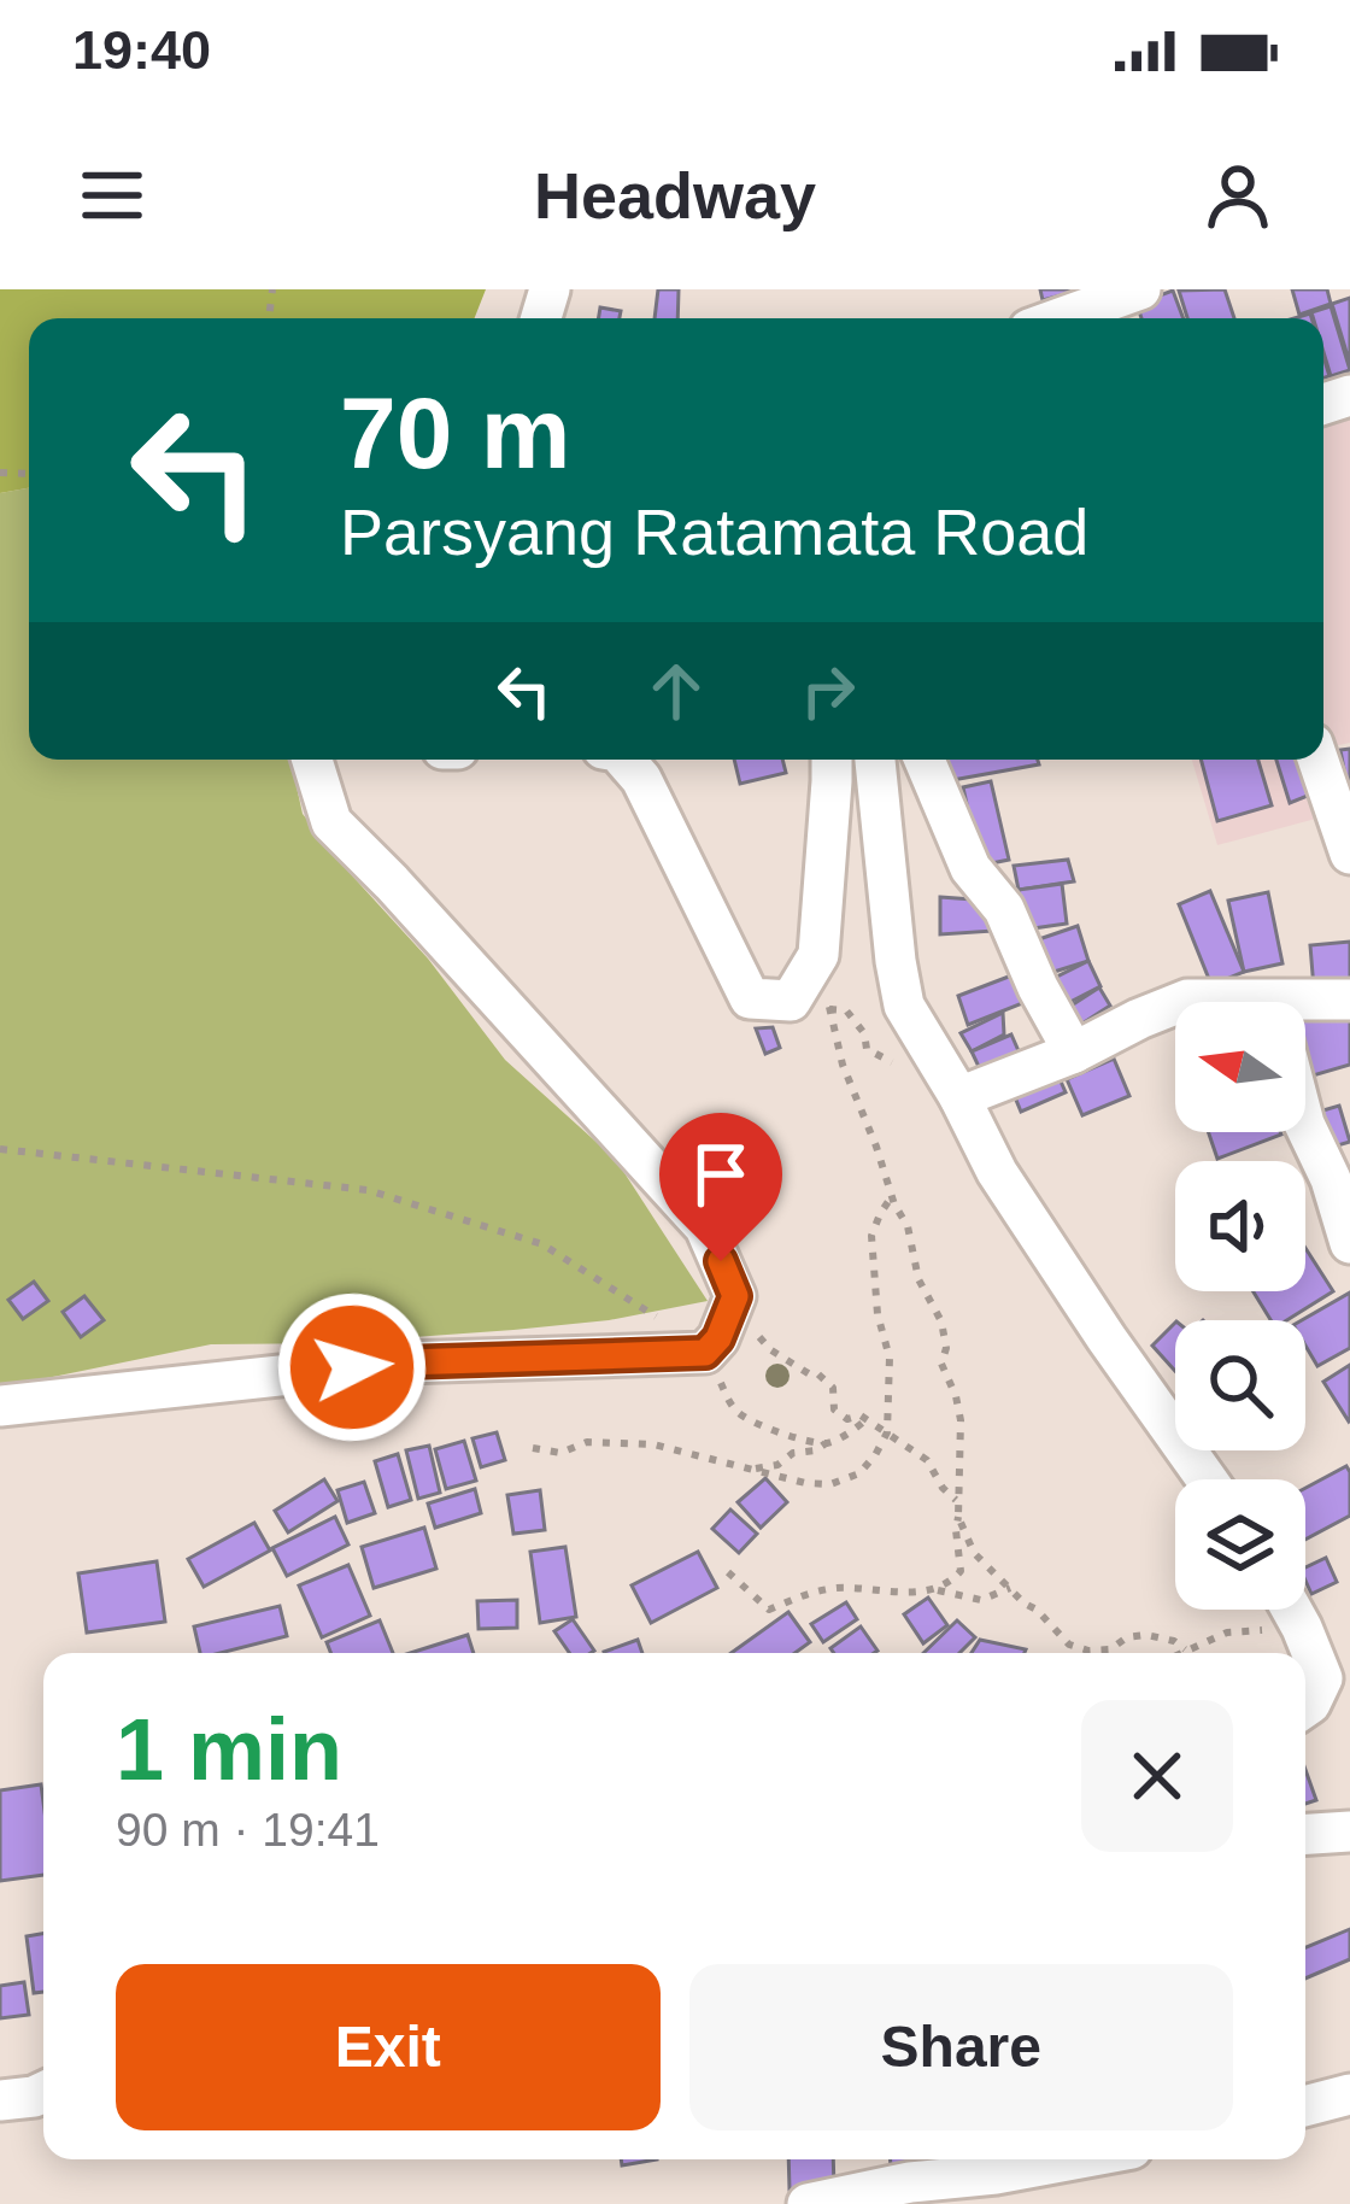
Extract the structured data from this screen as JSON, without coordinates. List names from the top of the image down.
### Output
{
  "north": "left",
  "page": {
    "status": "19:40",
    "header": "Headway",
    "turn": ["70 m", "Parsyang Ratamata Road"],
    "heading": ["1 min", "90 m · 19:41"],
    "buttons": ["Exit", "Share"]
  }
}
